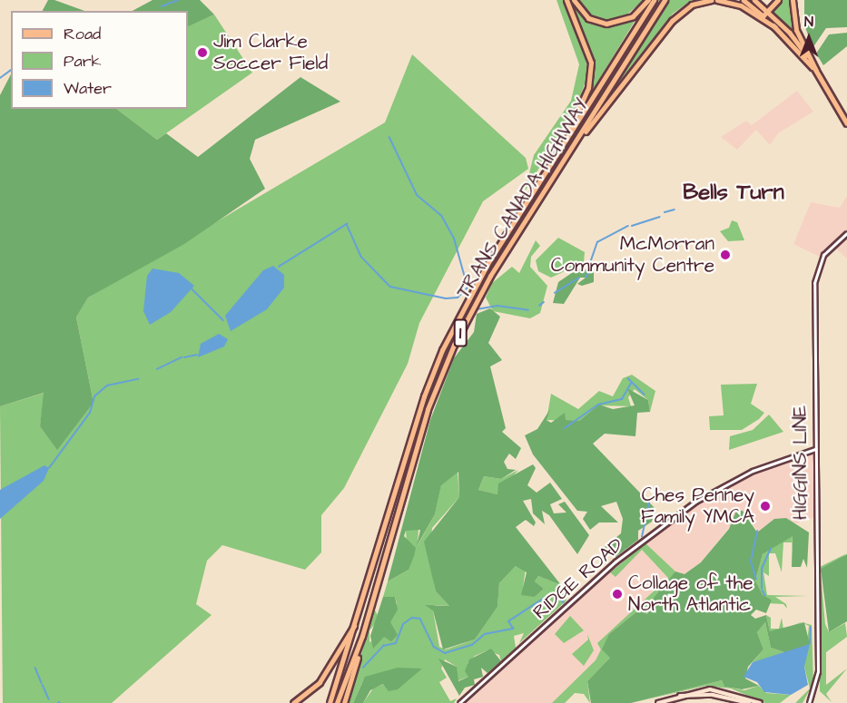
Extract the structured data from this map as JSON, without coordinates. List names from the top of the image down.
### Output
{
  "streets": {
    "highway": ["TRANS CANADA HIGHWAY", "1"],
    "street": ["HIGGINS LINE", "RIDGE ROAD"]
  },
  "crossings": [
    ["HIGGINS LINE", "RIDGE ROAD"]
  ],
  "districts": ["Bells Turn"],
  "places": [
    "Jim Clarke Soccer Field",
    "McMorran Community Centre",
    "Ches Penney Family YMCA",
    "Collage of the North Atlantic"
  ],
  "legend": ["Road", "Park", "Water"],
  "north": "top"
}
